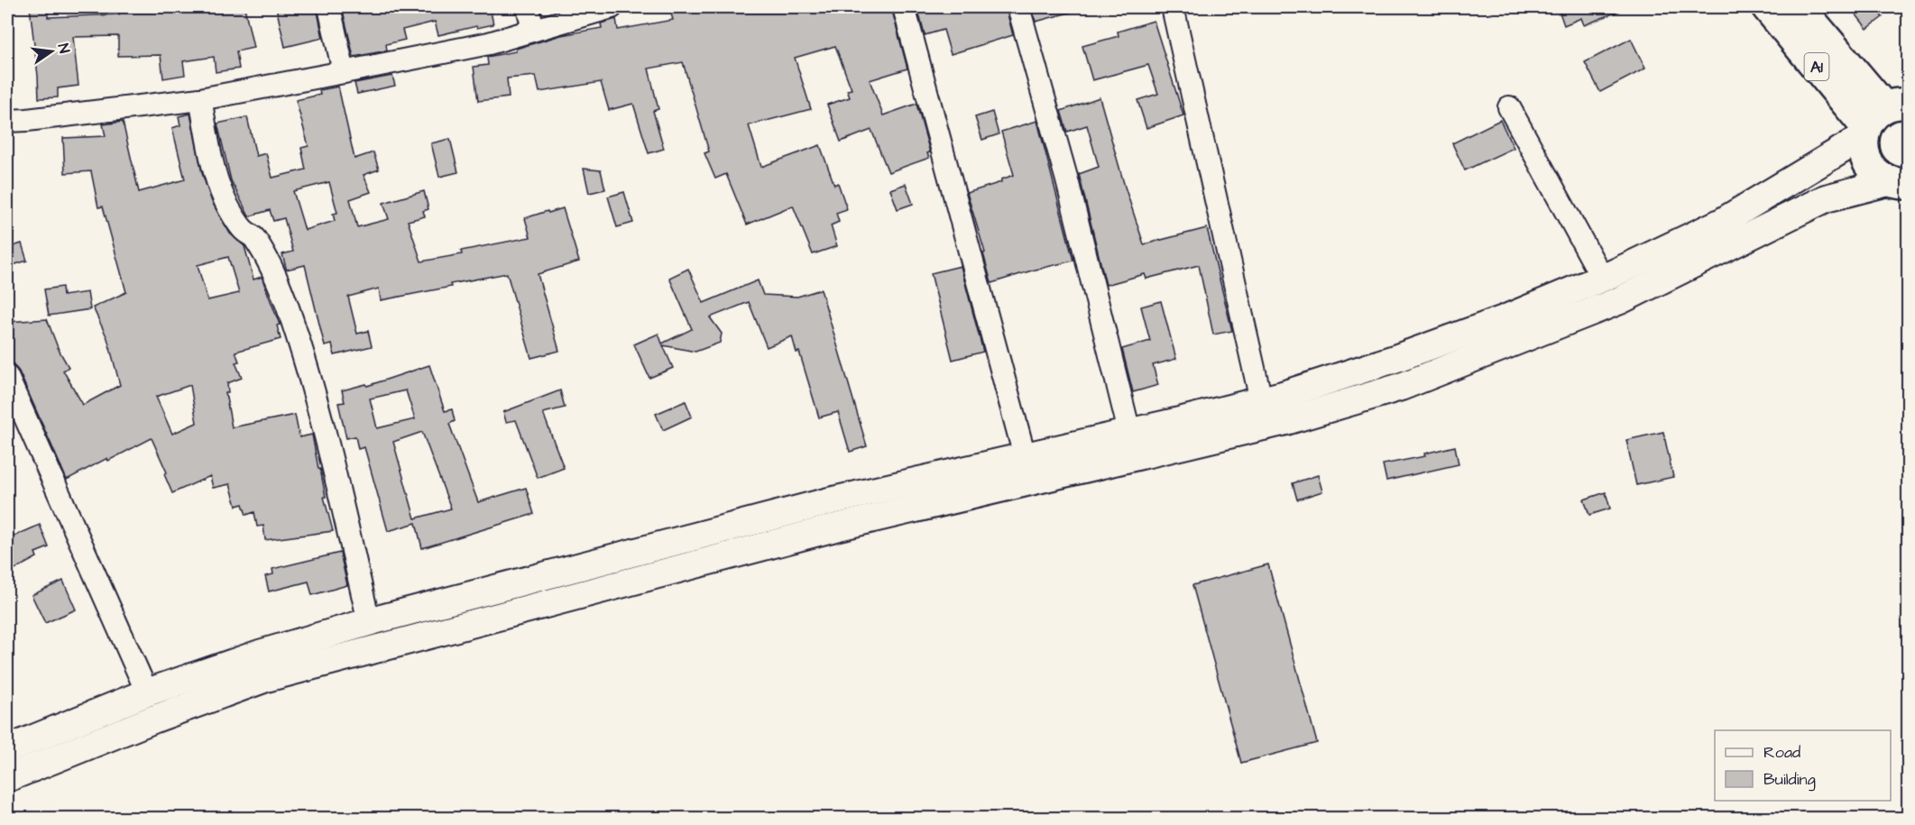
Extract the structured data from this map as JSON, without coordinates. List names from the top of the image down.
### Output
{
  "streets": {
    "highway": ["A1"]
  },
  "legend": ["Road", "Building"],
  "north": "right"
}
